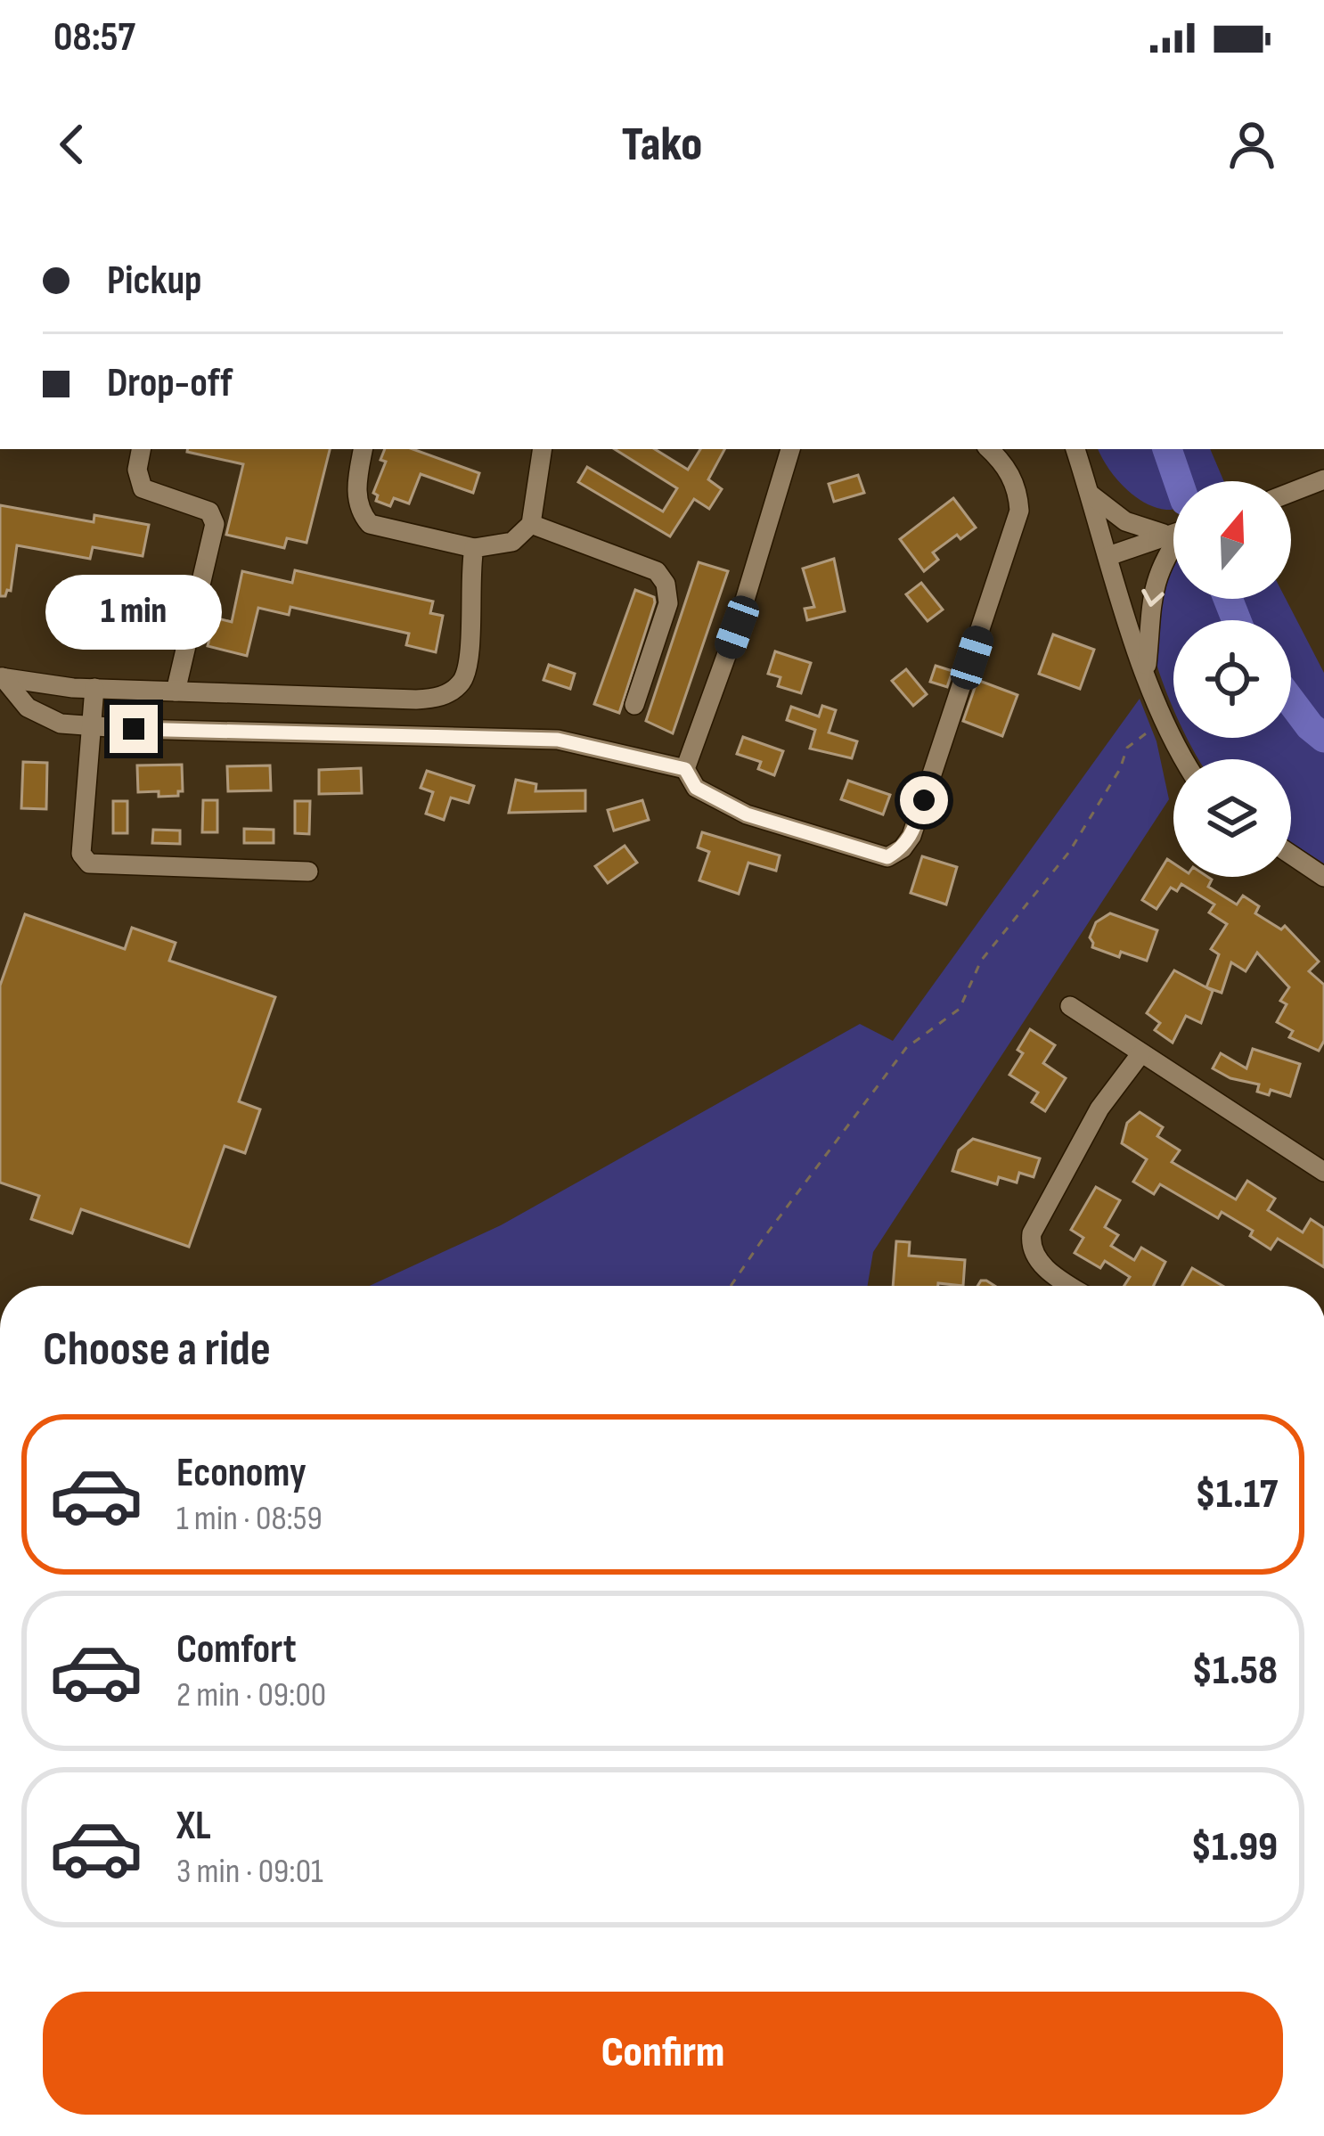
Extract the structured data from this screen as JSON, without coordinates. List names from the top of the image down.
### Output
{
  "north": "top",
  "page": {
    "status": "08:57",
    "header": "Tako",
    "banner": ["Pickup", "Drop-off"],
    "bubble": "1 min",
    "heading": "Choose a ride",
    "list": [
      {
        "name": "Economy",
        "note": "1 min · 08:59",
        "value": "$1.17"
      },
      {
        "name": "Comfort",
        "note": "2 min · 09:00",
        "value": "$1.58"
      },
      {
        "name": "XL",
        "note": "3 min · 09:01",
        "value": "$1.99"
      }
    ],
    "buttons": "Confirm"
  }
}
